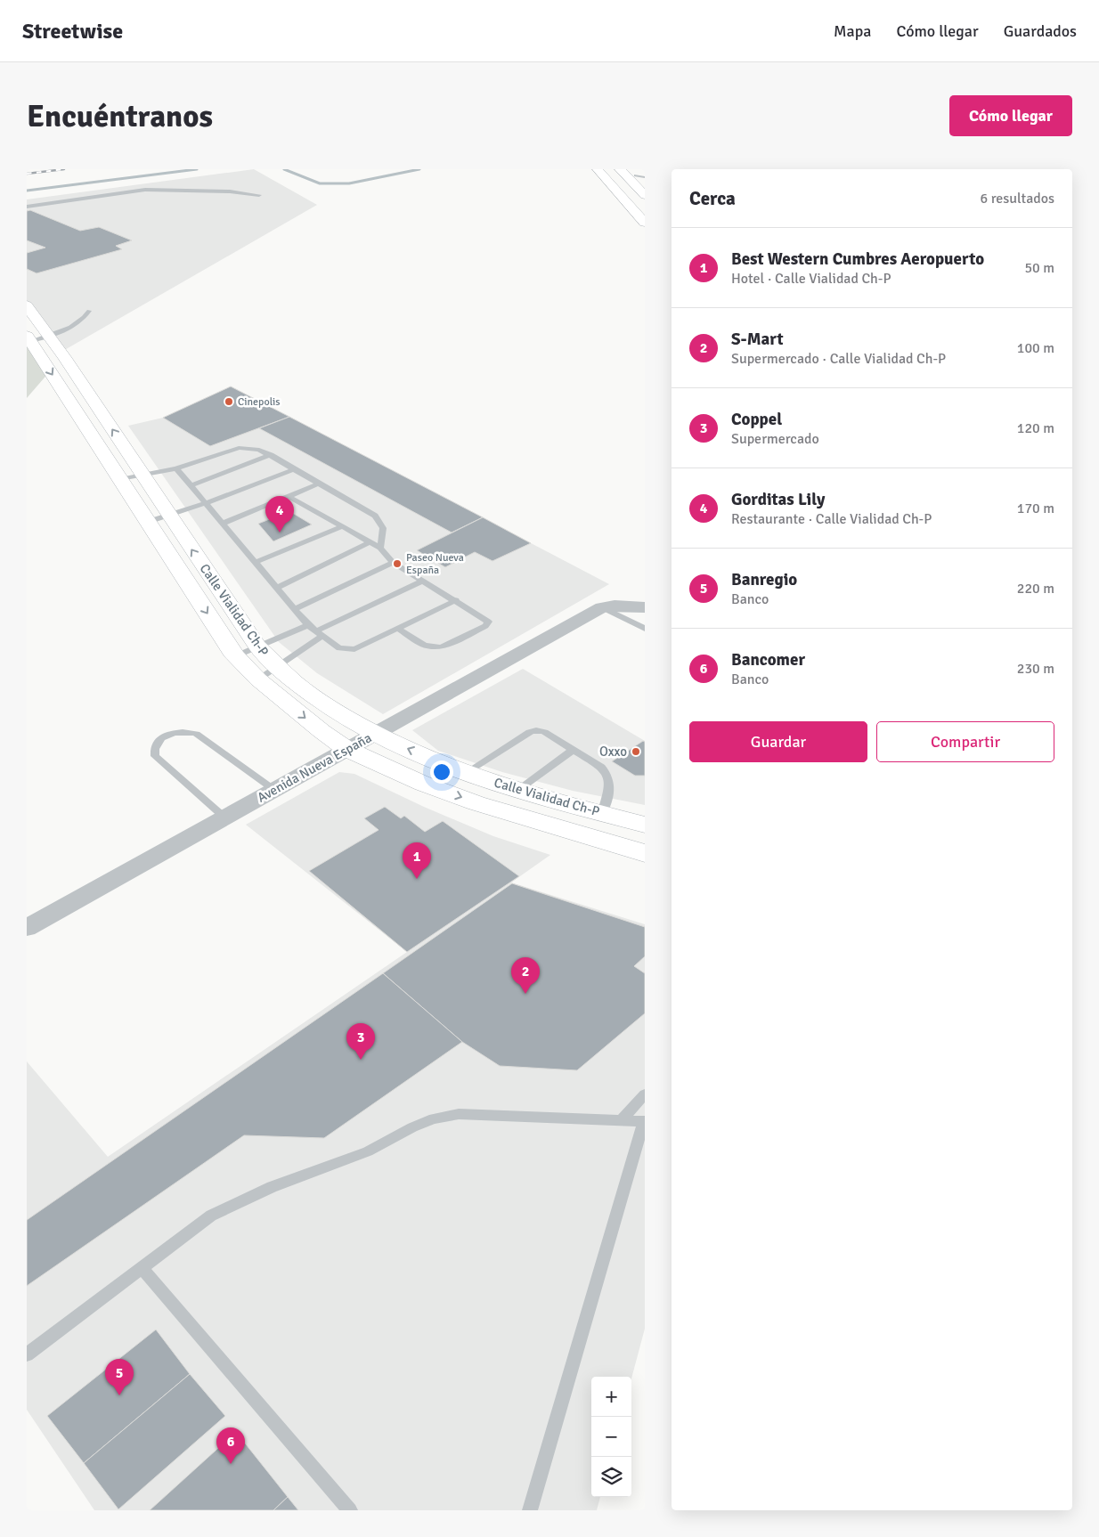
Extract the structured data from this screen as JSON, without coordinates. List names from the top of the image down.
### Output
{
  "streets": {
    "main road": ["Calle Vialidad Ch-P"],
    "street": ["Avenida Nueva España"]
  },
  "crossings": [
    ["Calle Vialidad Ch-P", "Avenida Nueva España"]
  ],
  "places": ["Cinepolis", "Paseo Nueva España", "Oxxo"],
  "page": {
    "header": "Streetwise",
    "nav": ["Mapa", "Cómo llegar", "Guardados"],
    "buttons": [
      "Cómo llegar",
      ["Guardar", "Compartir"]
    ],
    "title": "Encuéntranos",
    "heading": ["Cerca", "6 resultados"],
    "list": [
      {
        "mark": "1",
        "name": "Best Western Cumbres Aeropuerto",
        "note": "Hotel · Calle Vialidad Ch-P",
        "value": "50 m"
      },
      {
        "mark": "2",
        "name": "S-Mart",
        "note": "Supermercado · Calle Vialidad Ch-P",
        "value": "100 m"
      },
      {
        "mark": "3",
        "name": "Coppel",
        "note": "Supermercado",
        "value": "120 m"
      },
      {
        "mark": "4",
        "name": "Gorditas Lily",
        "note": "Restaurante · Calle Vialidad Ch-P",
        "value": "170 m"
      },
      {
        "mark": "5",
        "name": "Banregio",
        "note": "Banco",
        "value": "220 m"
      },
      {
        "mark": "6",
        "name": "Bancomer",
        "note": "Banco",
        "value": "230 m"
      }
    ],
    "pins": [
      "4",
      "1",
      "2",
      "3",
      "5",
      "6"
    ],
    "map_buttons": ["+", "−"]
  }
}
